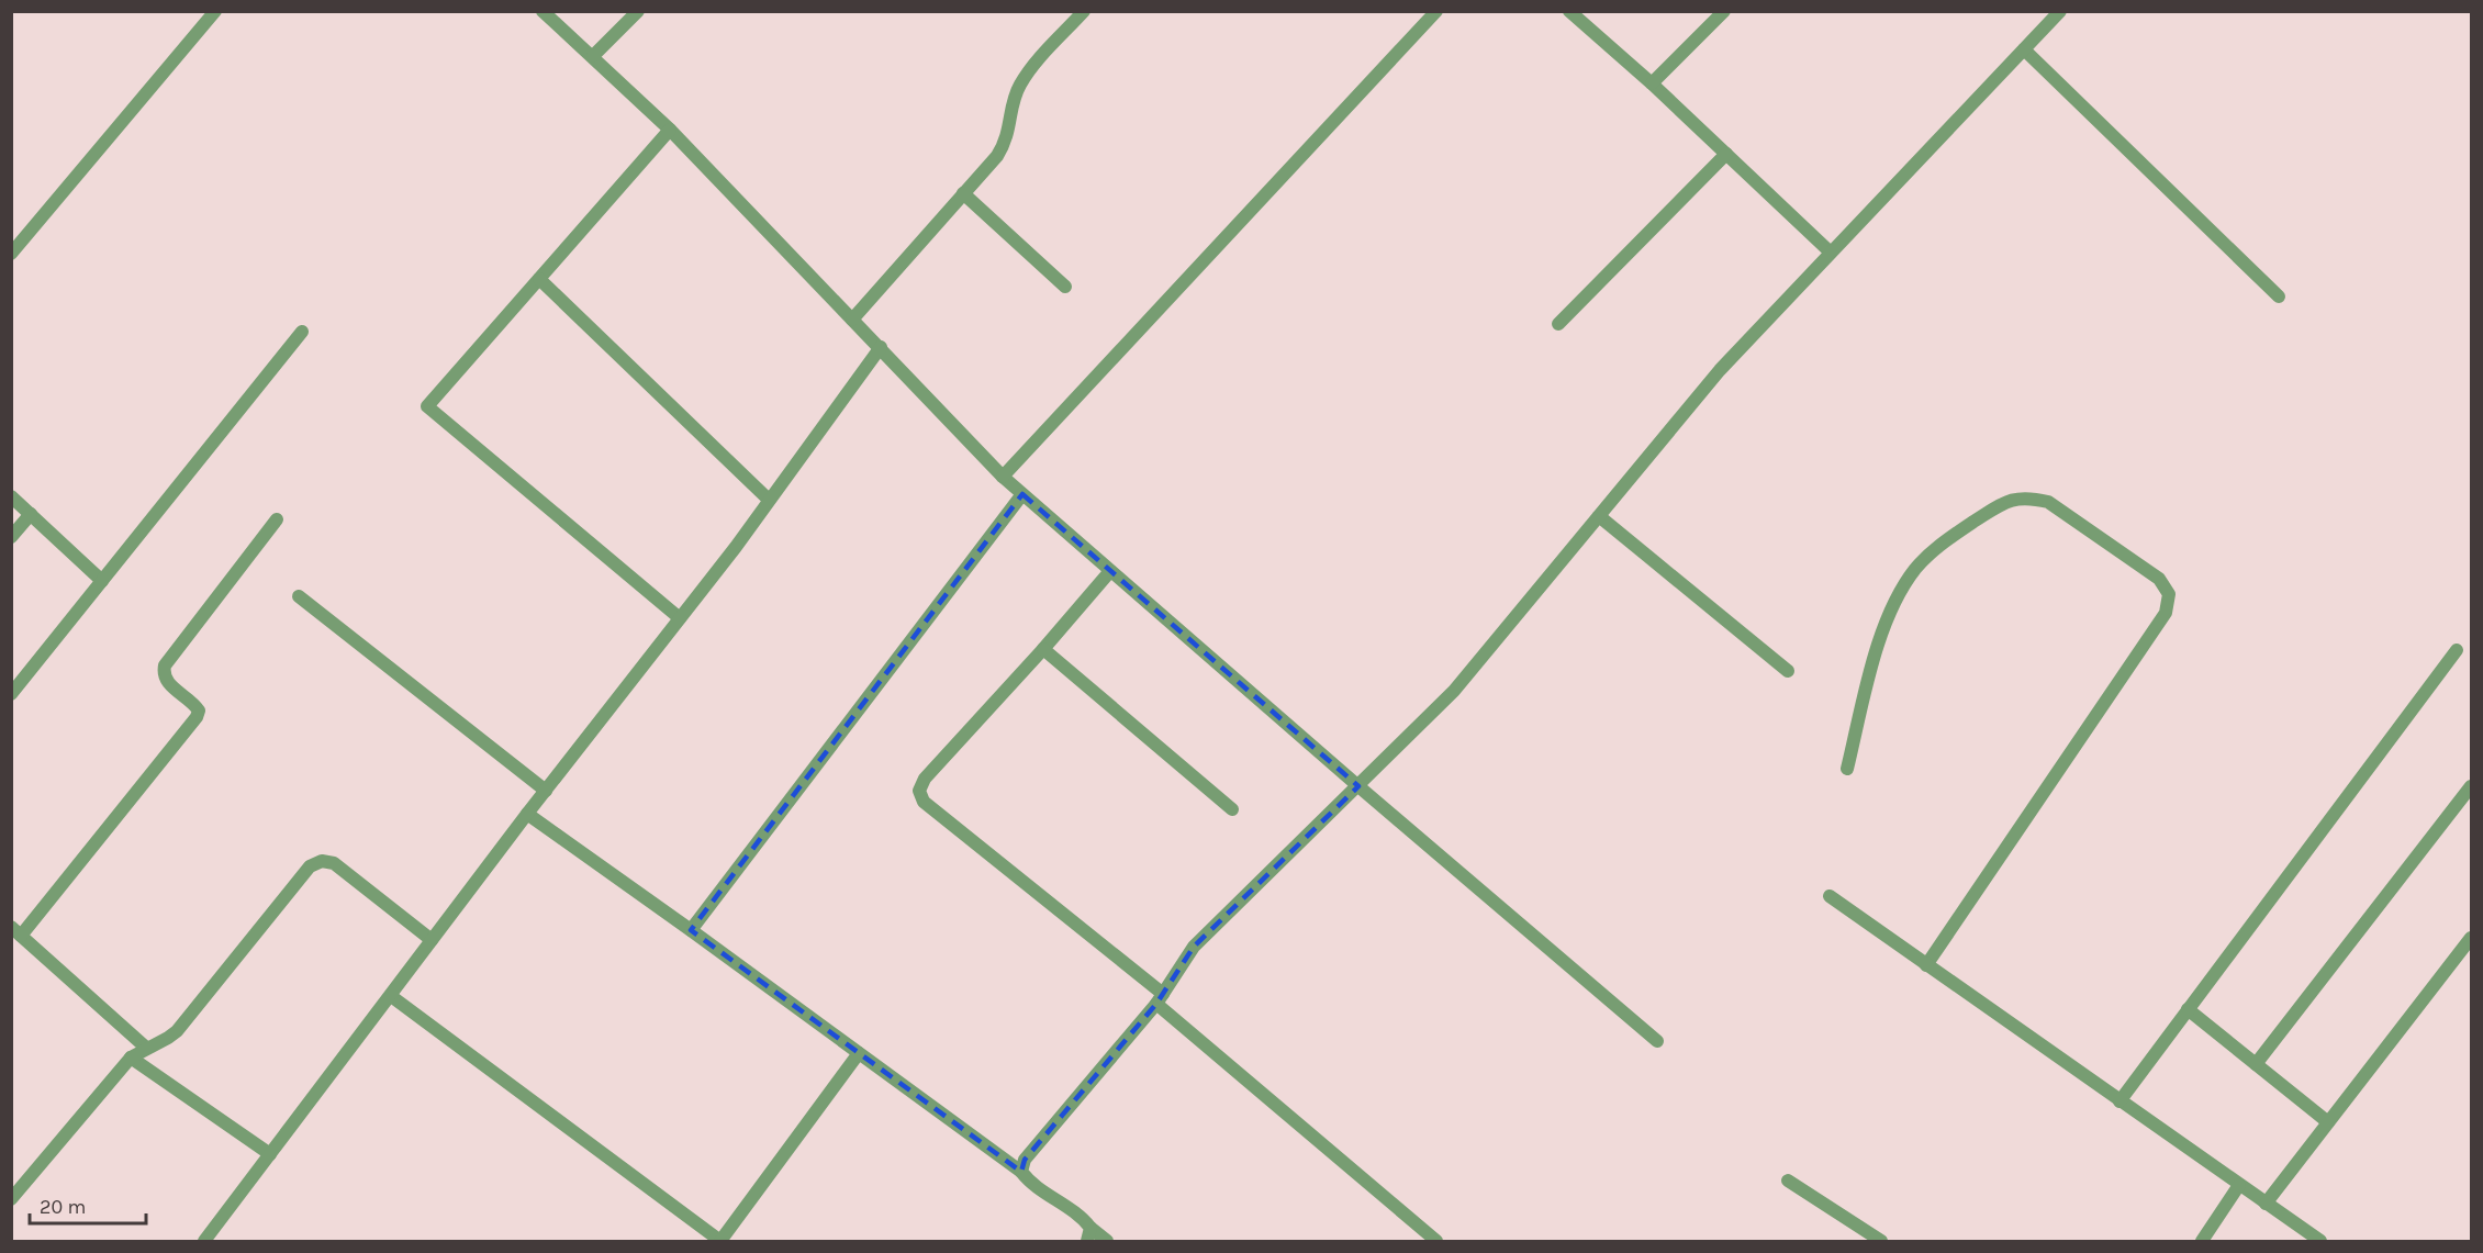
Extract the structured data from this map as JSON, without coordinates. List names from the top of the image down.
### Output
{
  "scale_bar": "20 m"
}
